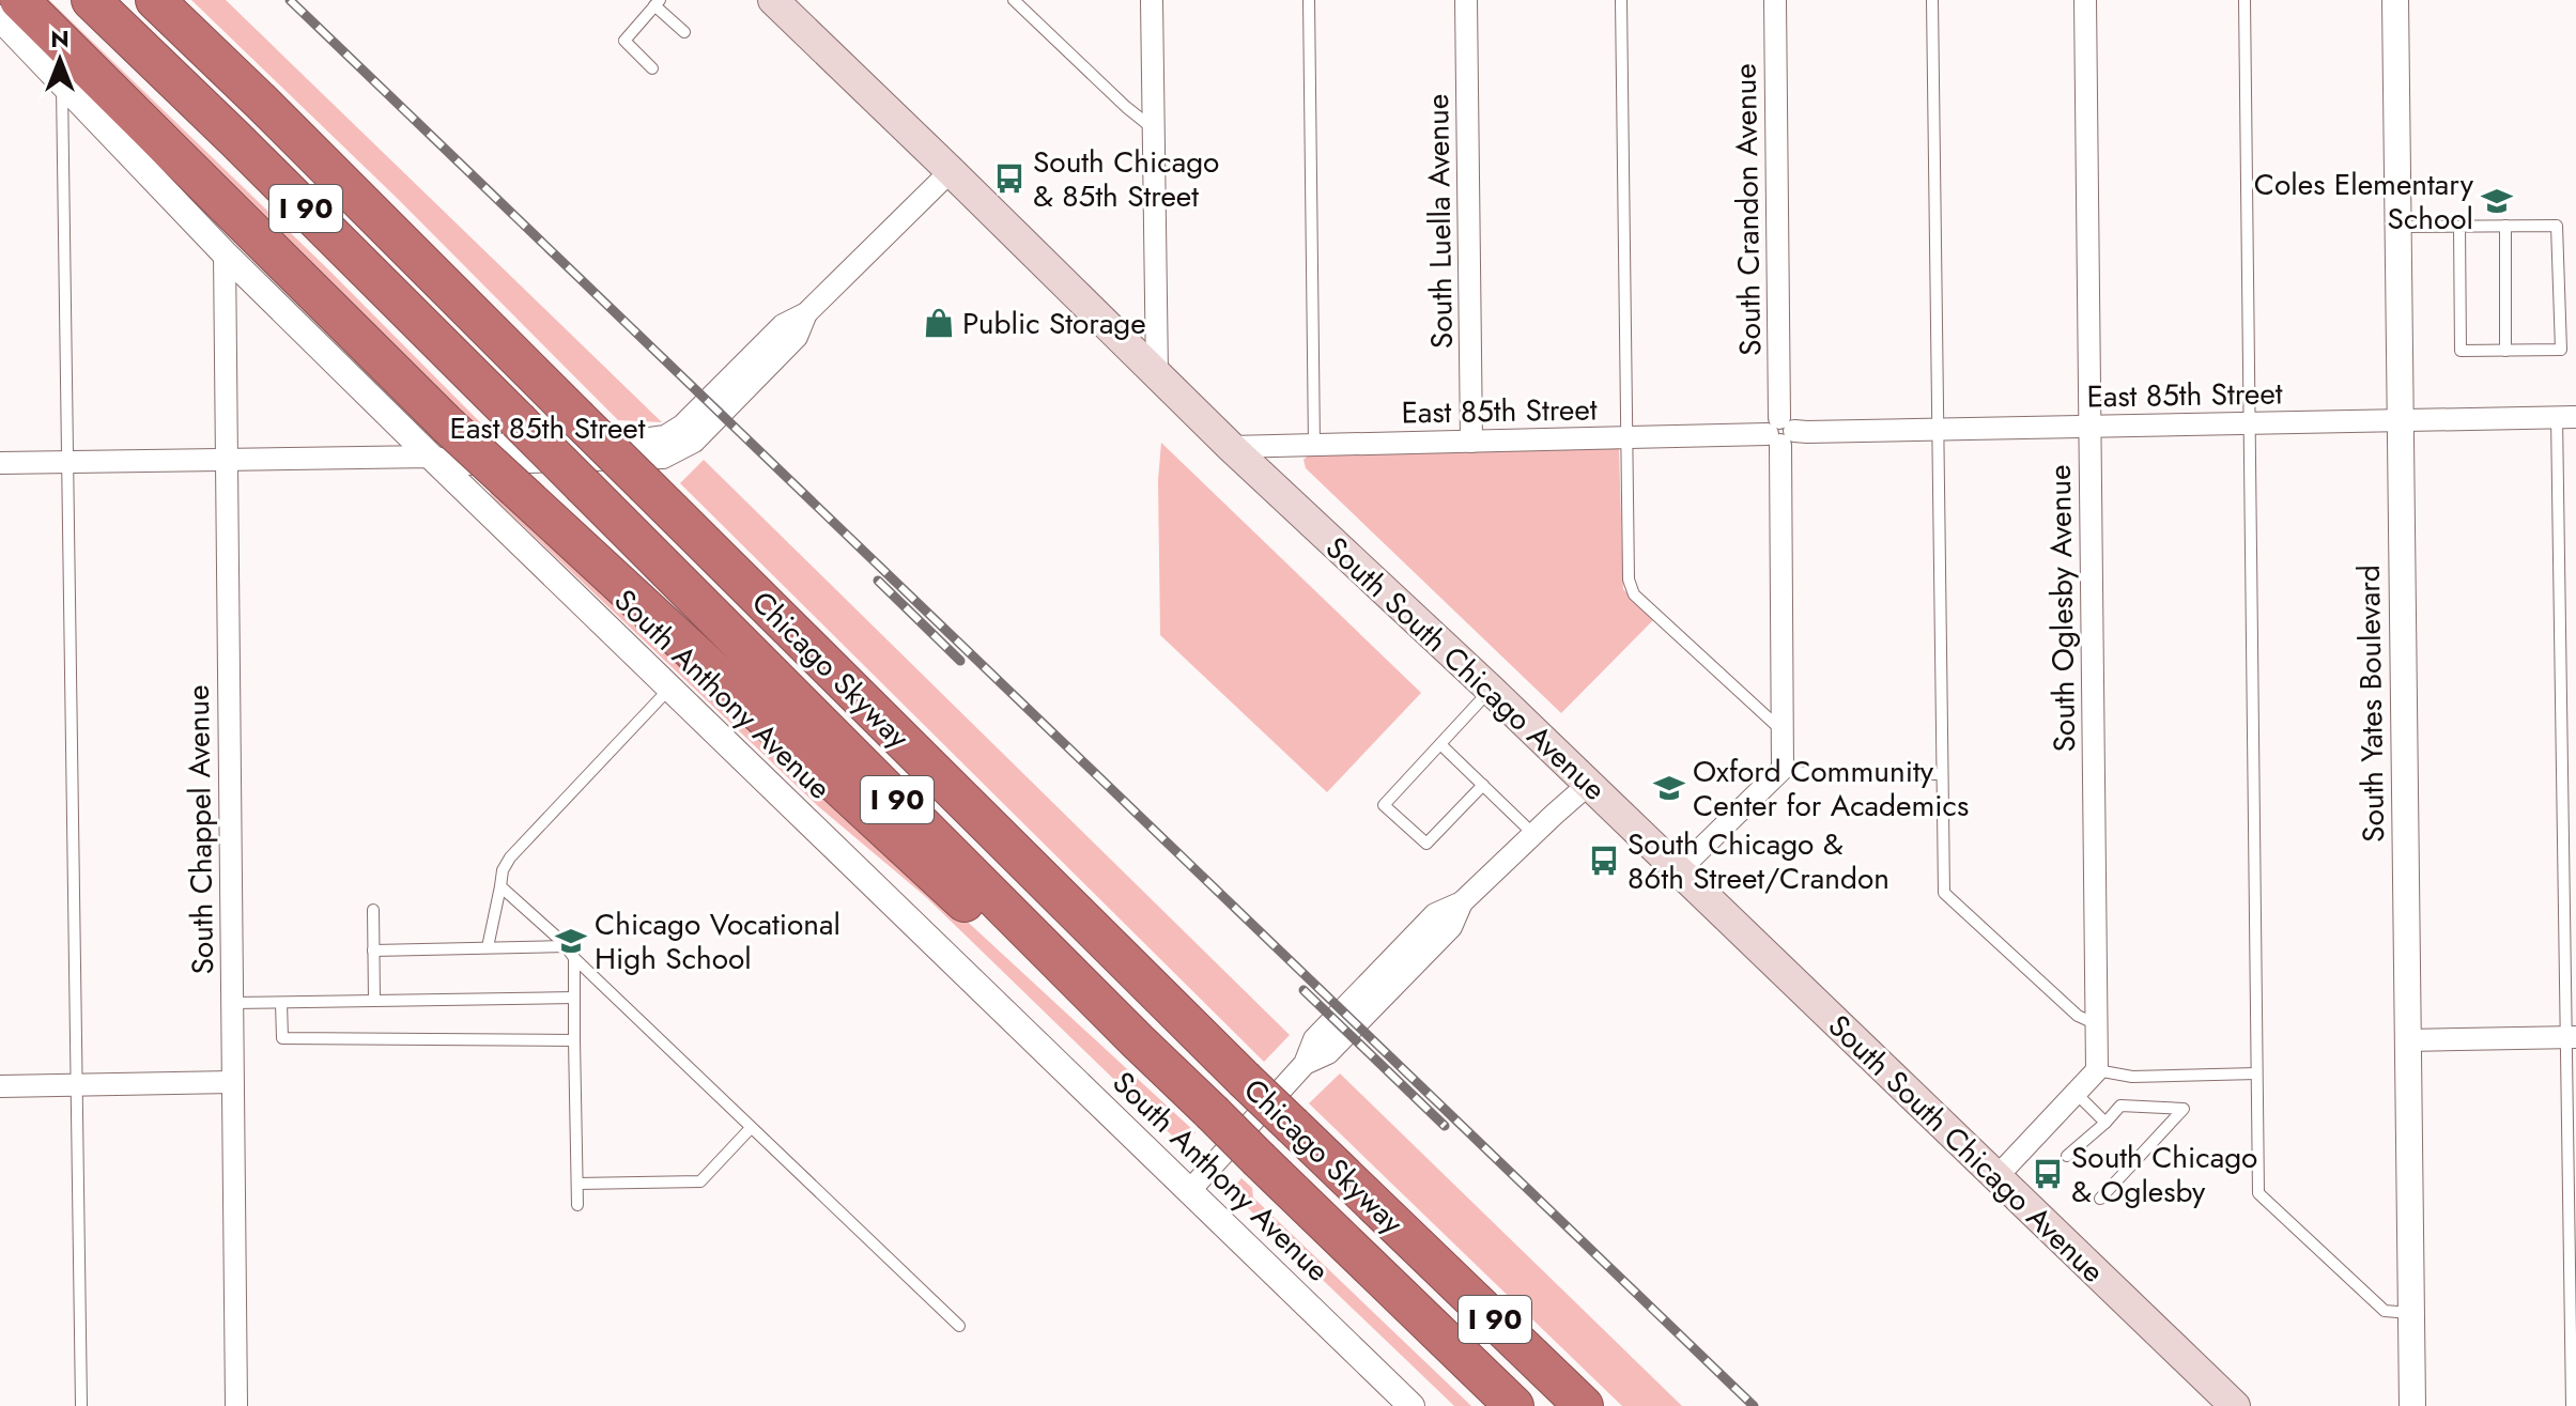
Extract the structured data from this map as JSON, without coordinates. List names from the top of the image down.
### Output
{
  "streets": {
    "highway": ["I 90", "Chicago Skyway"],
    "main road": ["South South Chicago Avenue"],
    "street": [
      "South Crandon Avenue",
      "South Luella Avenue",
      "East 85th Street",
      "South Oglesby Avenue",
      "South Anthony Avenue",
      "South Yates Boulevard",
      "South Chappel Avenue"
    ]
  },
  "crossings": [
    ["South Crandon Avenue", "East 85th Street"],
    ["South Luella Avenue", "East 85th Street"],
    ["East 85th Street", "South Oglesby Avenue"],
    ["East 85th Street", "South South Chicago Avenue"],
    ["East 85th Street", "South Anthony Avenue"],
    ["East 85th Street", "South Yates Boulevard"],
    ["East 85th Street", "South Chappel Avenue"],
    ["South Anthony Avenue", "South Chappel Avenue"]
  ],
  "places": {
    "bus stop": ["South Chicago & 85th Street", "South Chicago & 86th Street/Crandon", "South Chicago & Oglesby"],
    "school or university": ["Coles Elementary School", "Oxford Community Center for Academics", "Chicago Vocational High School"],
    "shop": ["Public Storage"]
  },
  "north": "top"
}
